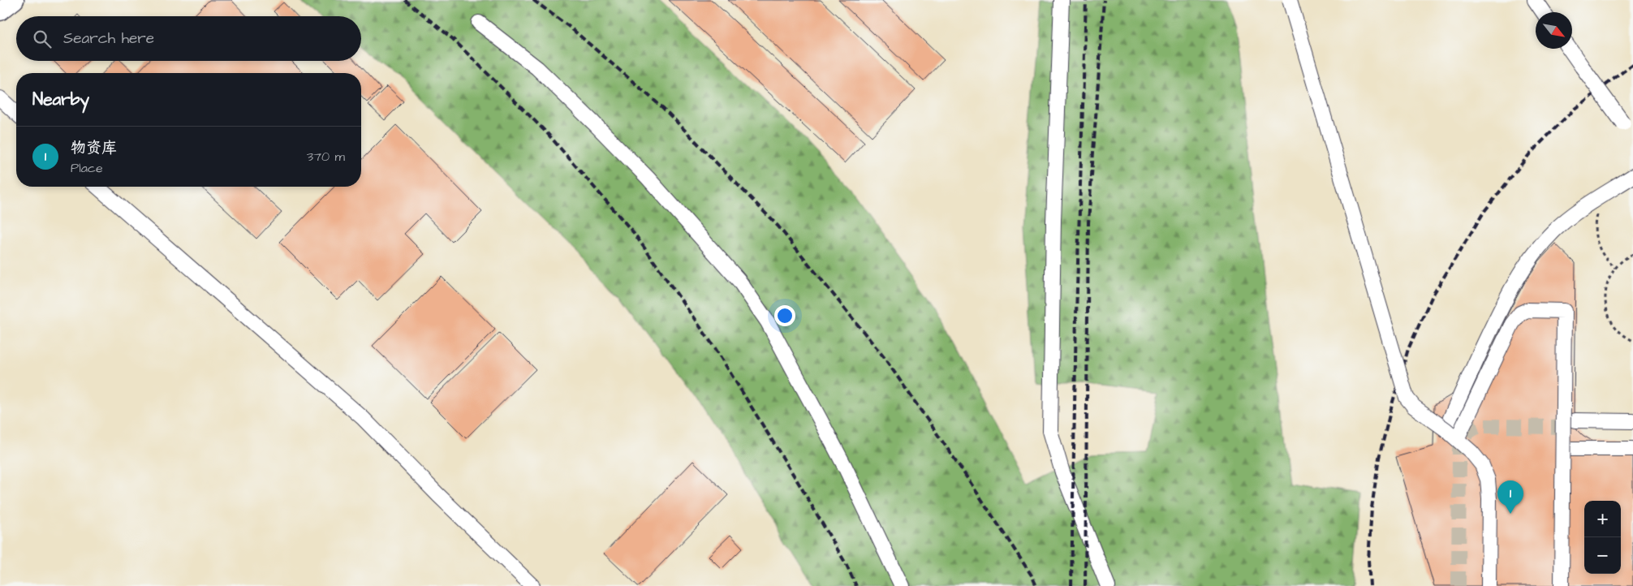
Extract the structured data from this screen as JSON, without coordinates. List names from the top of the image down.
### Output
{
  "north": "bottom right",
  "page": {
    "search": "Search here",
    "heading": "Nearby",
    "list": [
      {
        "mark": "1",
        "name": "物资库",
        "note": "Place",
        "value": "370 m"
      }
    ],
    "pins": "1",
    "map_buttons": ["+", "−"]
  }
}
